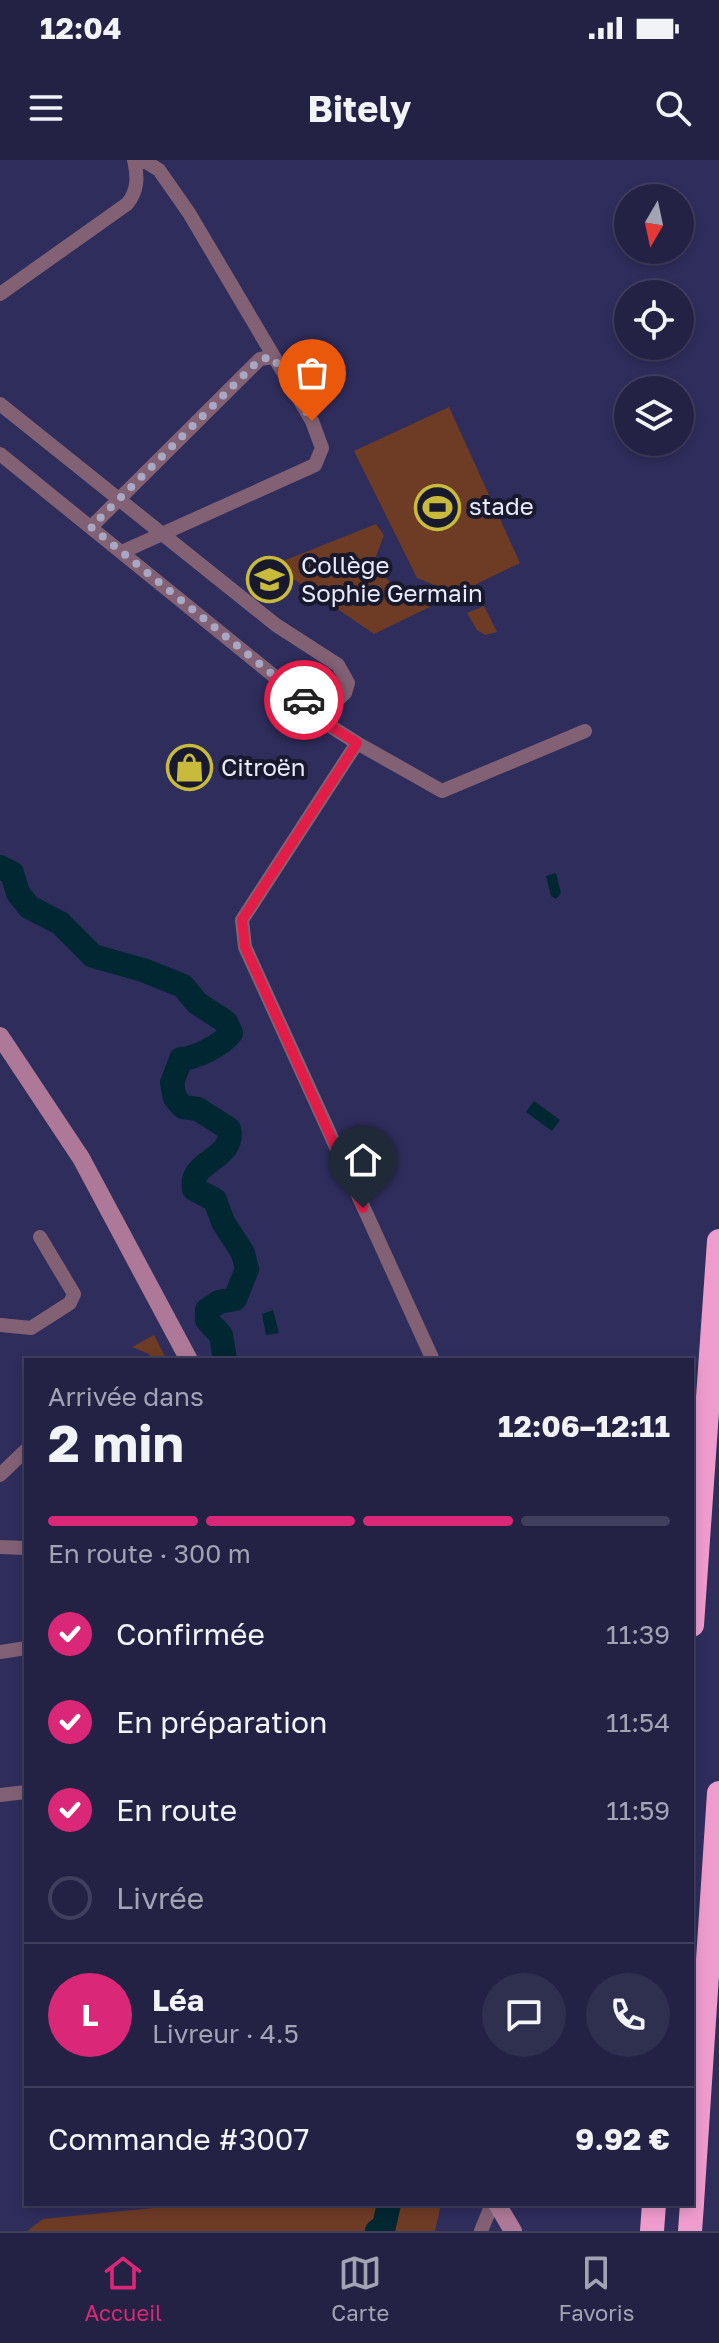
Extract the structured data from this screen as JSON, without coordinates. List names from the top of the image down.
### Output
{
  "places": {
    "sports": ["stade"],
    "school or university": ["Collège Sophie Germain"],
    "shop": ["Citroën"]
  },
  "north": "bottom",
  "page": {
    "status": "12:04",
    "header": "Bitely",
    "heading": ["2 min", "Arrivée dans", "12:06–12:11"],
    "panel": [
      "Léa",
      "Livreur · 4.5",
      "Commande #3007",
      "9.92 €"
    ],
    "bar": "En route · 300 m",
    "list": [
      ["Confirmée", "11:39"],
      ["En préparation", "11:54"],
      ["En route", "11:59"],
      "Livrée"
    ],
    "round": "L",
    "tabs": ["Accueil", "Carte", "Favoris"]
  }
}
